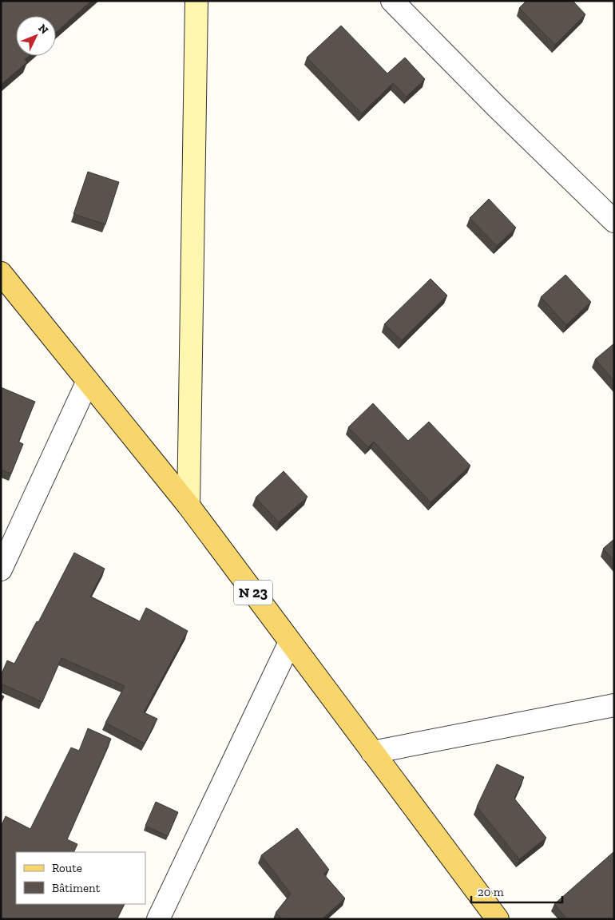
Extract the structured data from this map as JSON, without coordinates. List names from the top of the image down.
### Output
{
  "streets": {
    "main road": ["N 23"]
  },
  "legend": ["Route", "Bâtiment"],
  "scale_bar": "20 m",
  "north": "top right"
}
